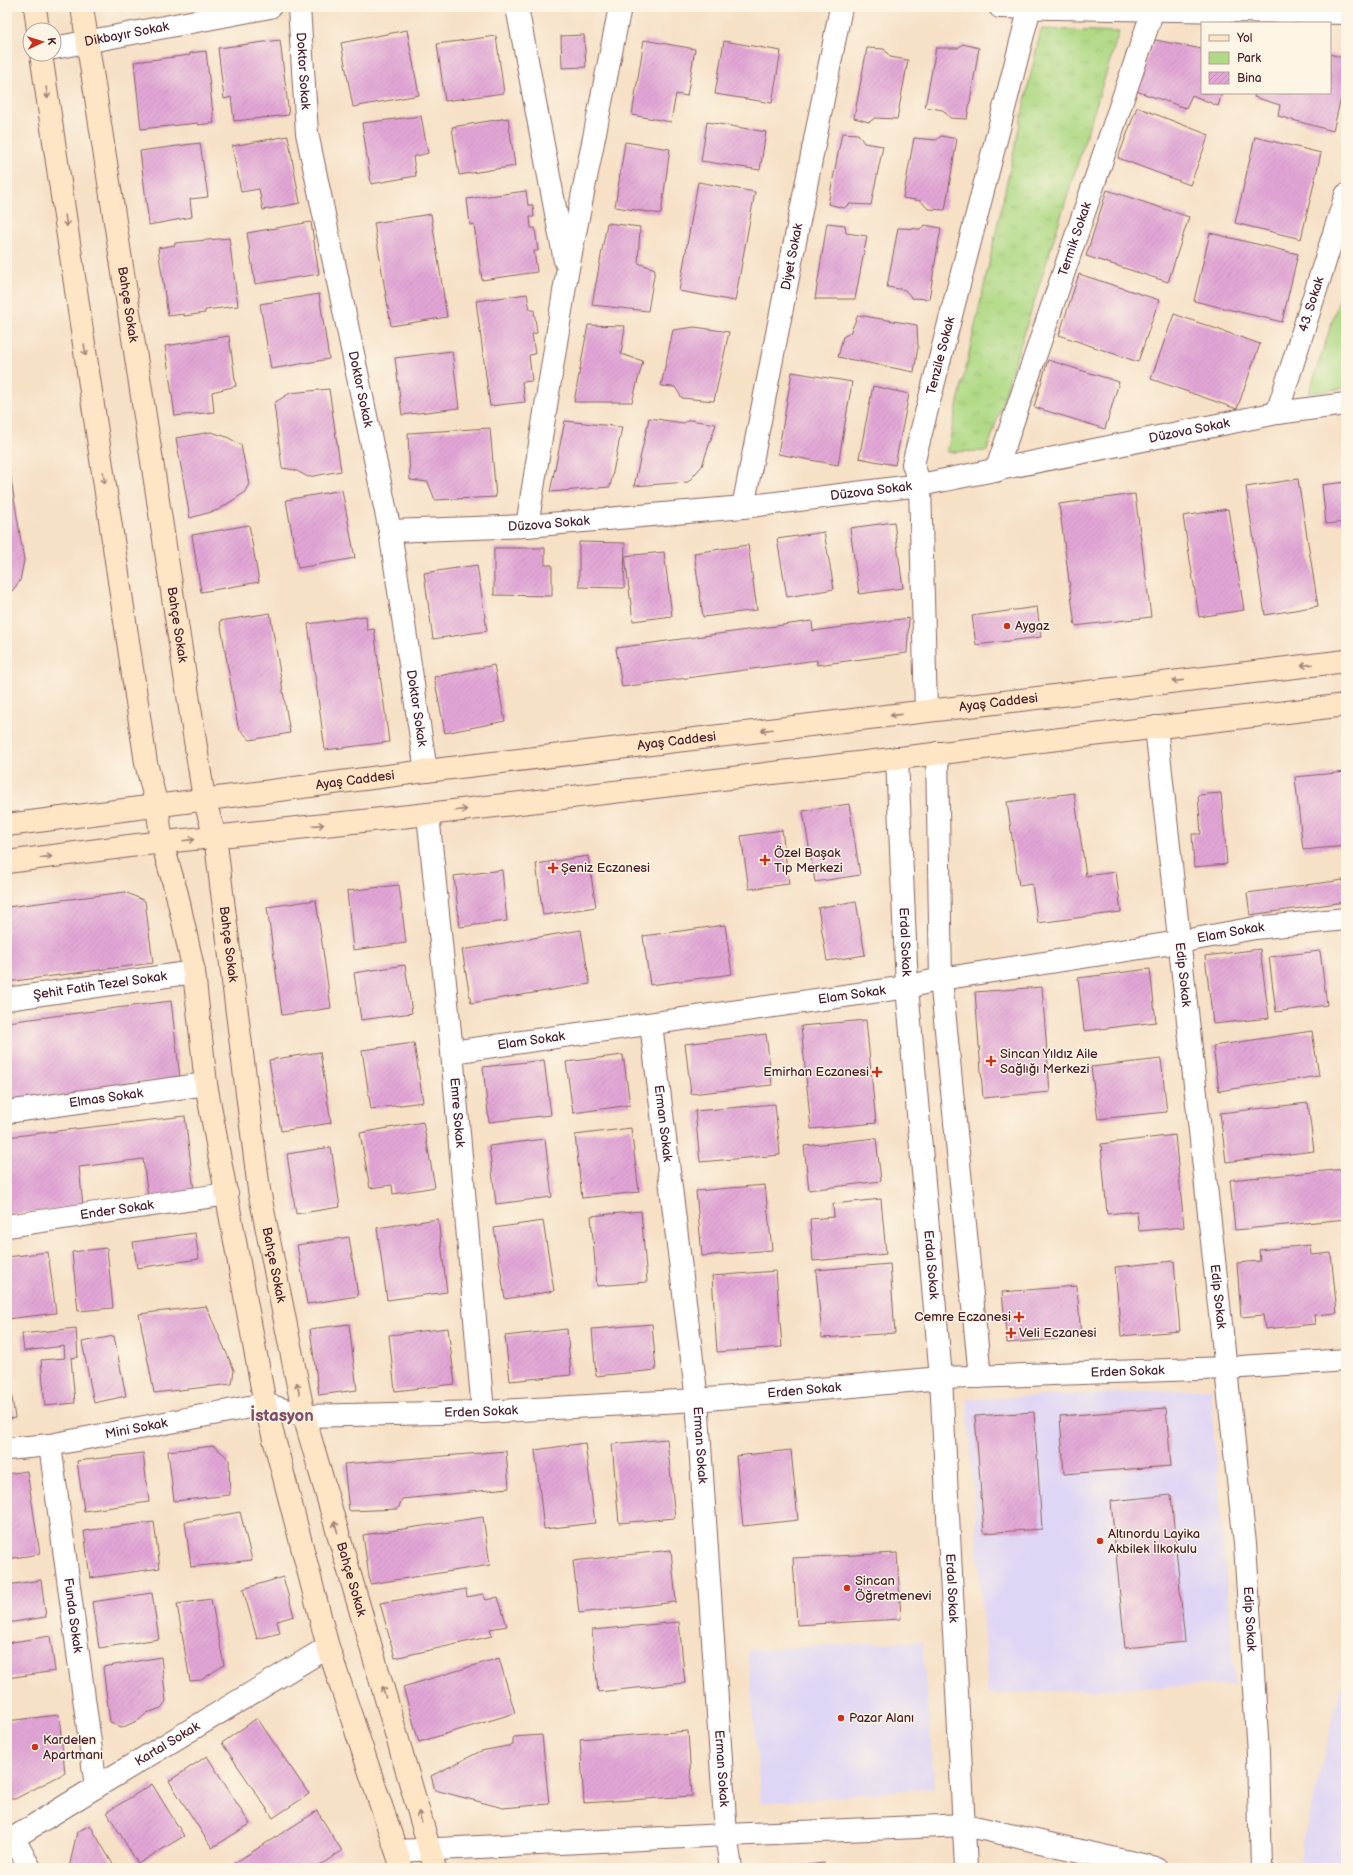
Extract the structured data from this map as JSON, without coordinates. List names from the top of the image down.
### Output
{
  "streets": {
    "street": [
      "Dikbayır Sokak",
      "Doktor Sokak",
      "Termik Sokak",
      "Diyet Sokak",
      "Bahçe Sokak",
      "43. Sokak",
      "Tenzile Sokak",
      "Düzova Sokak",
      "Ayaş Caddesi",
      "Elam Sokak",
      "Erdal Sokak",
      "Edip Sokak",
      "Şehit Fatih Tezel Sokak",
      "Elmas Sokak",
      "Emre Sokak",
      "Erman Sokak",
      "Ender Sokak",
      "Erden Sokak",
      "Mini Sokak",
      "Funda Sokak",
      "Kartal Sokak"
    ]
  },
  "crossings": [
    ["Dikbayır Sokak", "Bahçe Sokak"],
    ["Doktor Sokak", "Düzova Sokak"],
    ["Doktor Sokak", "Ayaş Caddesi"],
    ["Termik Sokak", "Düzova Sokak"],
    ["Diyet Sokak", "Düzova Sokak"],
    ["Bahçe Sokak", "Ayaş Caddesi"],
    ["Bahçe Sokak", "Erden Sokak"],
    ["43. Sokak", "Düzova Sokak"],
    ["Tenzile Sokak", "Düzova Sokak"],
    ["Tenzile Sokak", "Ayaş Caddesi"],
    ["Elam Sokak", "Erdal Sokak"],
    ["Elam Sokak", "Edip Sokak"],
    ["Elam Sokak", "Emre Sokak"],
    ["Elam Sokak", "Erman Sokak"],
    ["Erdal Sokak", "Erden Sokak"],
    ["Edip Sokak", "Erden Sokak"],
    ["Emre Sokak", "Erden Sokak"],
    ["Erman Sokak", "Erden Sokak"],
    ["Erden Sokak", "Mini Sokak"],
    ["Mini Sokak", "Funda Sokak"],
    ["Funda Sokak", "Kartal Sokak"]
  ],
  "districts": ["İstasyon"],
  "places": {
    "other": [
      "Aygaz",
      "Altınordu Layika Akbilek İlkokulu",
      "Sincan Öğretmenevi",
      "Pazar Alanı",
      "Kardelen Apartmanı"
    ],
    "health": [
      "Özel Başak Tıp Merkezi",
      "Şeniz Eczanesi",
      "Sincan Yıldız Aile Sağlığı Merkezi",
      "Emirhan Eczanesi",
      "Cemre Eczanesi",
      "Veli Eczanesi"
    ]
  },
  "legend": ["Yol", "Park", "Bina"],
  "north": "right"
}
